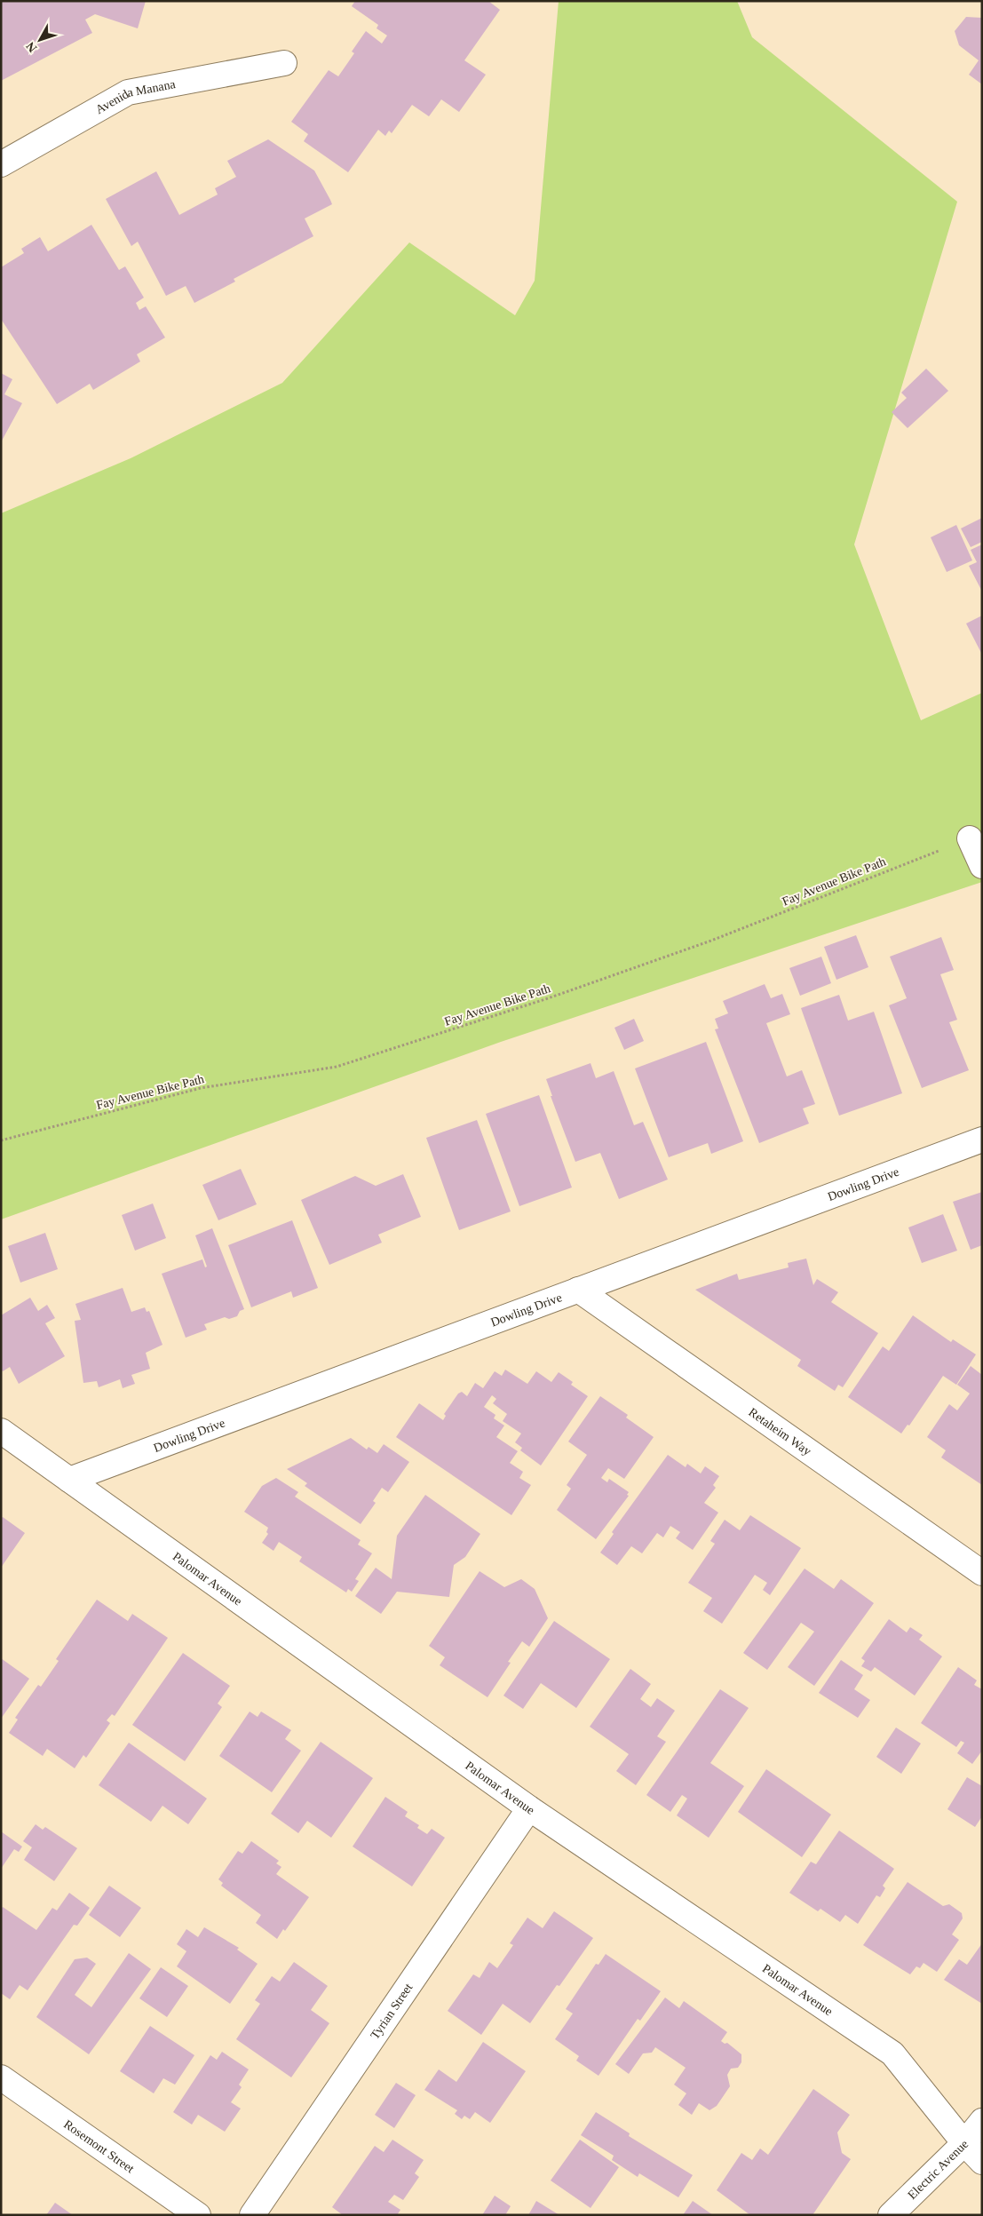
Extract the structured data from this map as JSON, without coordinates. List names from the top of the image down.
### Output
{
  "streets": {
    "street": [
      "Avenida Manana",
      "Dowling Drive",
      "Retaheim Way",
      "Palomar Avenue",
      "Tyrian Street",
      "Rosemont Street",
      "Electric Avenue"
    ],
    "path": ["Fay Avenue Bike Path"]
  },
  "crossings": [
    ["Dowling Drive", "Retaheim Way"],
    ["Dowling Drive", "Palomar Avenue"],
    ["Palomar Avenue", "Tyrian Street"],
    ["Palomar Avenue", "Electric Avenue"]
  ],
  "north": "bottom left"
}
